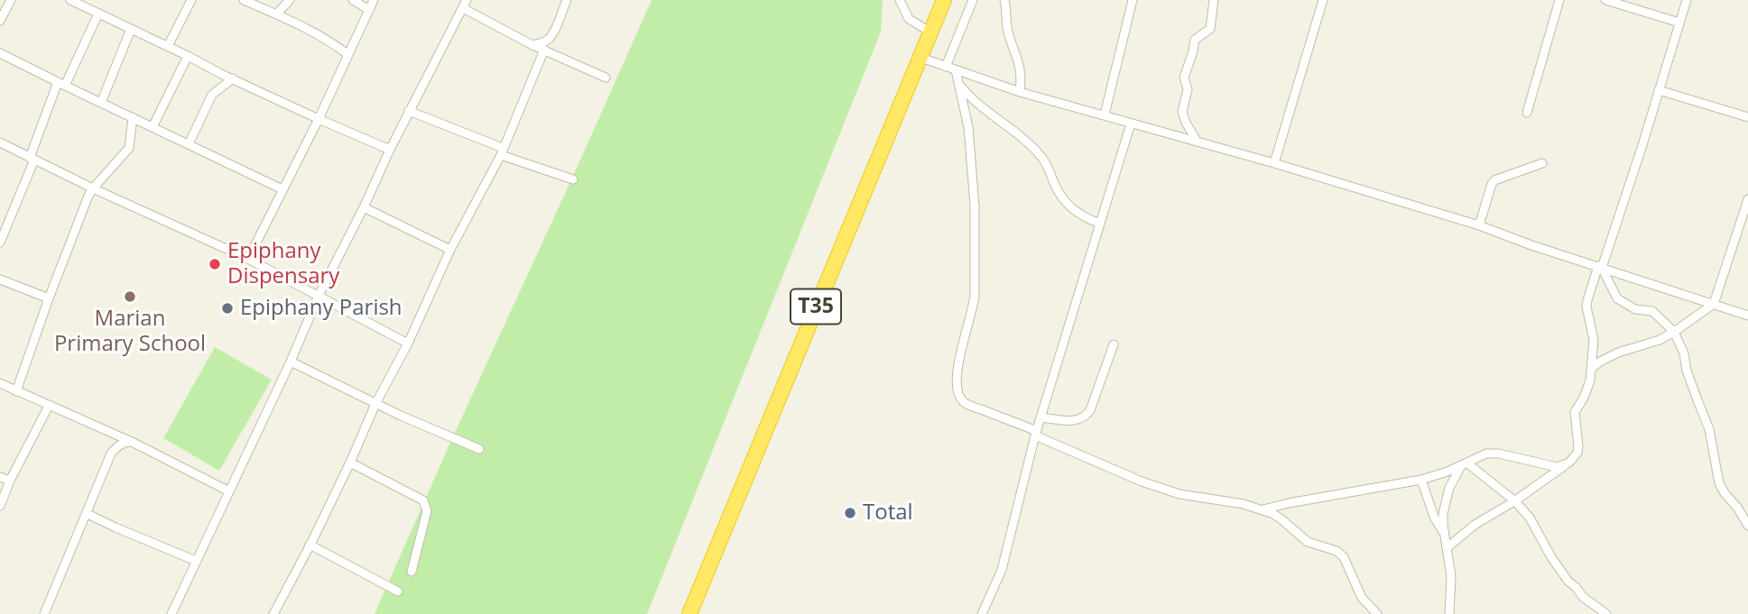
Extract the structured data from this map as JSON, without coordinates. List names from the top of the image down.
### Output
{
  "streets": {
    "highway": ["T35"]
  },
  "places": [
    "Epiphany Dispensary",
    "Marian Primary School",
    "Epiphany Parish",
    "Total"
  ]
}
